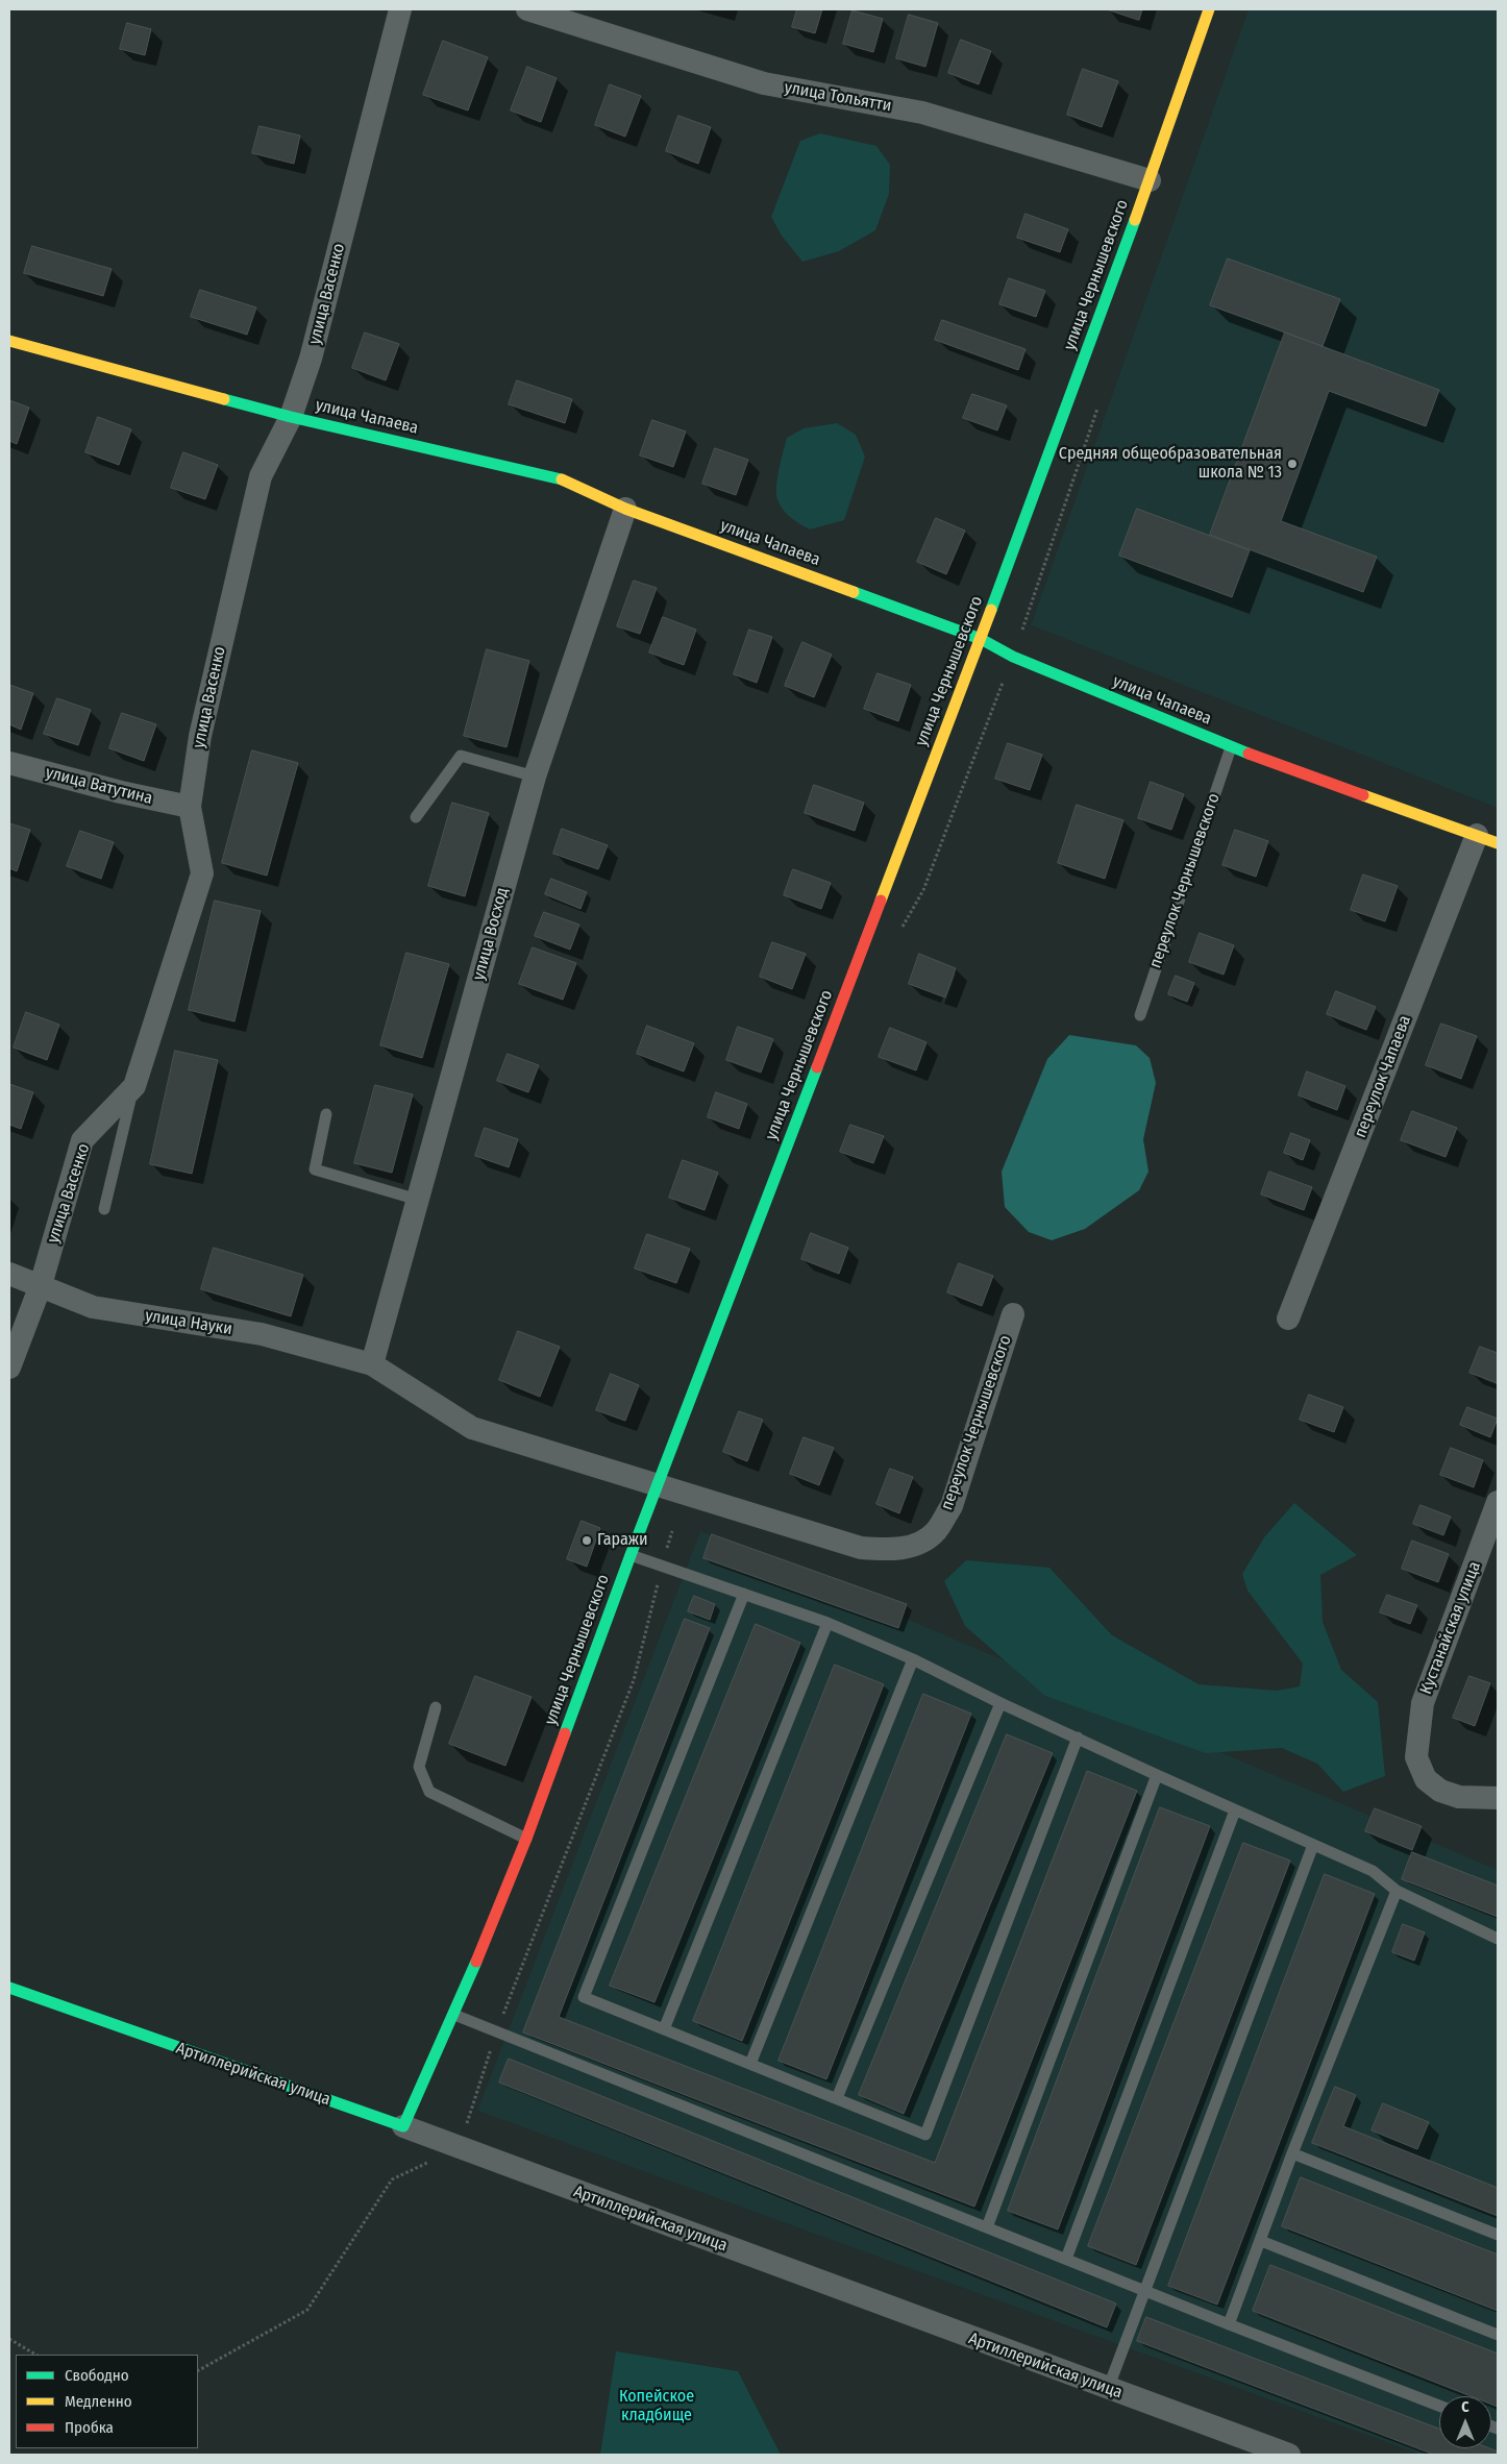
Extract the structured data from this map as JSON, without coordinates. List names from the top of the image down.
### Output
{
  "streets": {
    "street": [
      "улица Тольятти",
      "улица Чернышевского",
      "улица Васенко",
      "улица Чапаева",
      "улица Ватутина",
      "переулок Чернышевского",
      "улица Восход",
      "переулок Чапаева",
      "улица Науки",
      "Кустанайская улица",
      "Артиллерийская улица"
    ]
  },
  "crossings": [
    ["улица Тольятти", "улица Чернышевского"],
    ["улица Чернышевского", "улица Чапаева"],
    ["улица Чернышевского", "улица Науки"],
    ["улица Чернышевского", "Артиллерийская улица"],
    ["улица Васенко", "улица Чапаева"],
    ["улица Васенко", "улица Ватутина"],
    ["улица Васенко", "улица Науки"],
    ["улица Чапаева", "переулок Чернышевского"],
    ["улица Чапаева", "улица Восход"],
    ["улица Чапаева", "переулок Чапаева"],
    ["переулок Чернышевского", "улица Науки"],
    ["улица Восход", "улица Науки"]
  ],
  "parks": ["Копейское кладбище"],
  "places": ["Средняя общеобразовательная школа № 13", "Гаражи"],
  "legend": ["Свободно", "Медленно", "Пробка"],
  "north": "top"
}
